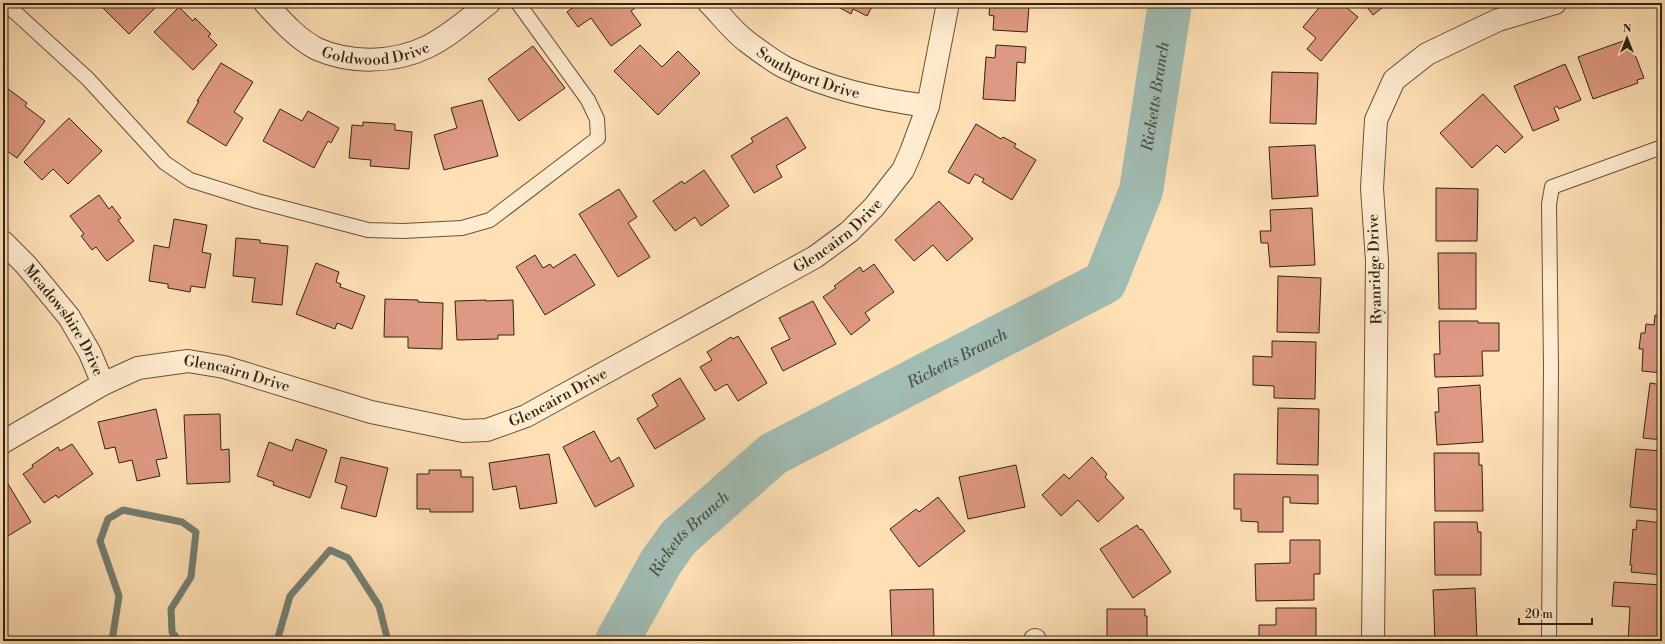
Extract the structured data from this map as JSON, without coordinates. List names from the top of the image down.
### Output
{
  "streets": {
    "street": [
      "Goldwood Drive",
      "Southport Drive",
      "Glencairn Drive",
      "Ryanridge Drive",
      "Meadowshire Drive"
    ]
  },
  "crossings": [
    ["Southport Drive", "Glencairn Drive"],
    ["Glencairn Drive", "Meadowshire Drive"]
  ],
  "water": ["Ricketts Branch"],
  "scale_bar": "20 m",
  "north": "top"
}
